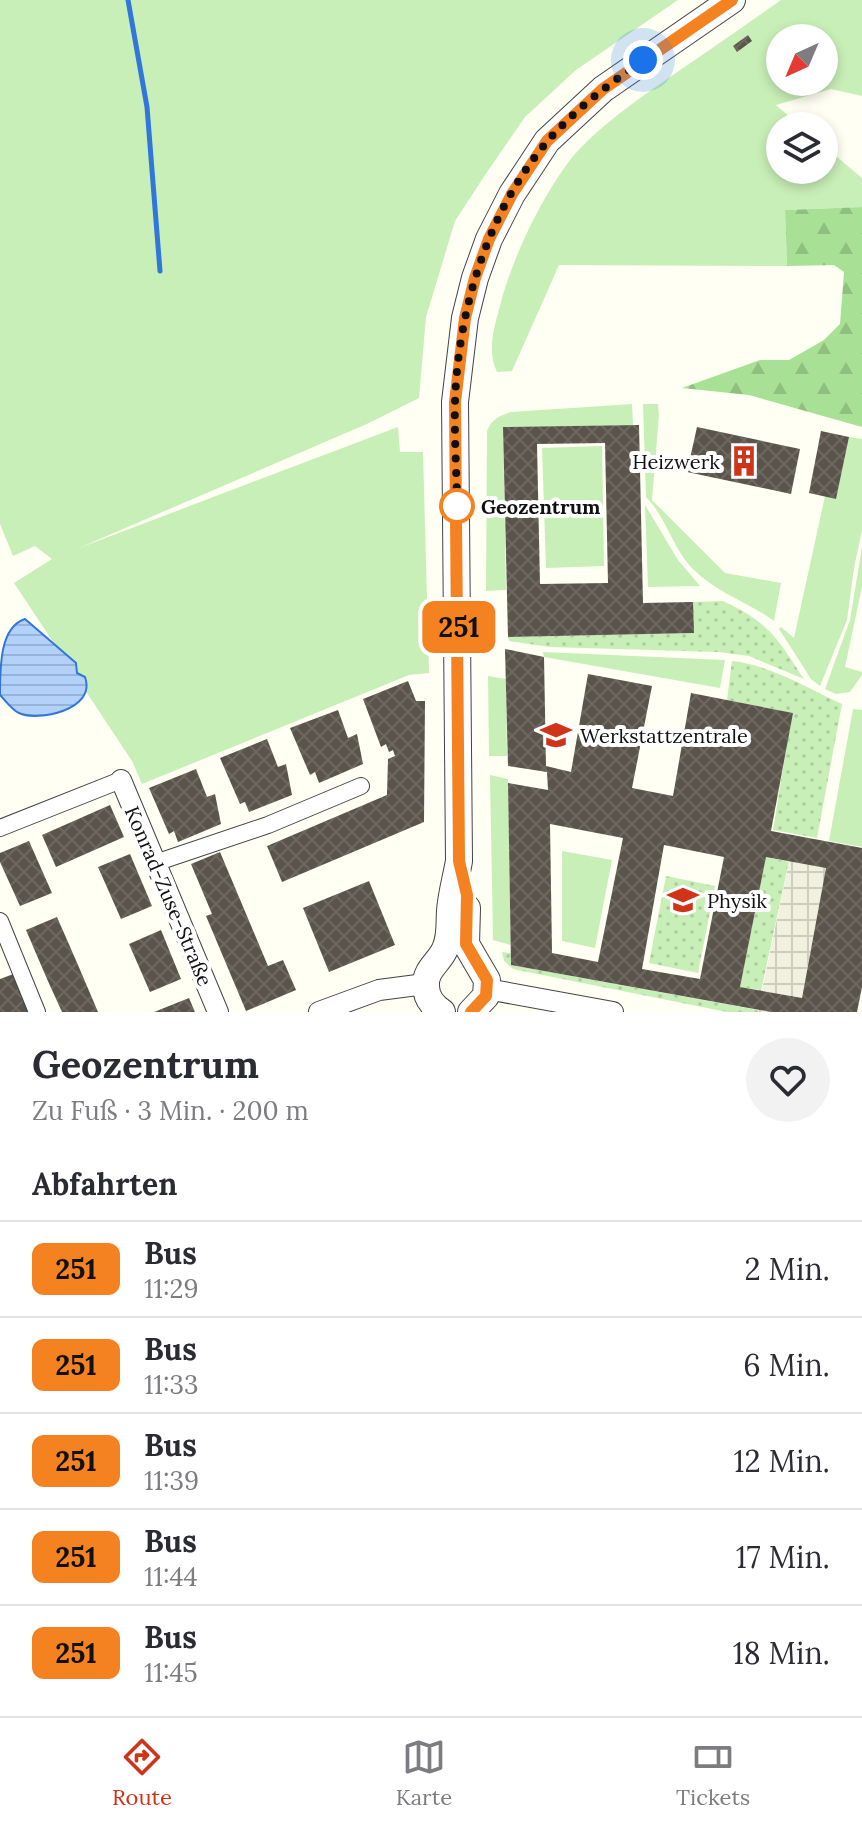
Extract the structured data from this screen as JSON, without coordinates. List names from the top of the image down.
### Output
{
  "streets": {
    "street": ["Konrad-Zuse-Straße"]
  },
  "places": {
    "building": ["Heizwerk"],
    "other": ["Geozentrum"],
    "school or university": ["Werkstattzentrale", "Physik"]
  },
  "lines": ["bus line 251"],
  "north": "bottom left",
  "page": {
    "on_map": "251",
    "heading": [
      ["Geozentrum", "Zu Fuß · 3 Min. · 200 m"],
      "Abfahrten"
    ],
    "list": [
      {
        "mark": "251",
        "name": "Bus",
        "note": "11:29",
        "value": "2 Min."
      },
      {
        "mark": "251",
        "name": "Bus",
        "note": "11:33",
        "value": "6 Min."
      },
      {
        "mark": "251",
        "name": "Bus",
        "note": "11:39",
        "value": "12 Min."
      },
      {
        "mark": "251",
        "name": "Bus",
        "note": "11:44",
        "value": "17 Min."
      },
      {
        "mark": "251",
        "name": "Bus",
        "note": "11:45",
        "value": "18 Min."
      }
    ],
    "tabs": ["Route", "Karte", "Tickets"]
  }
}
